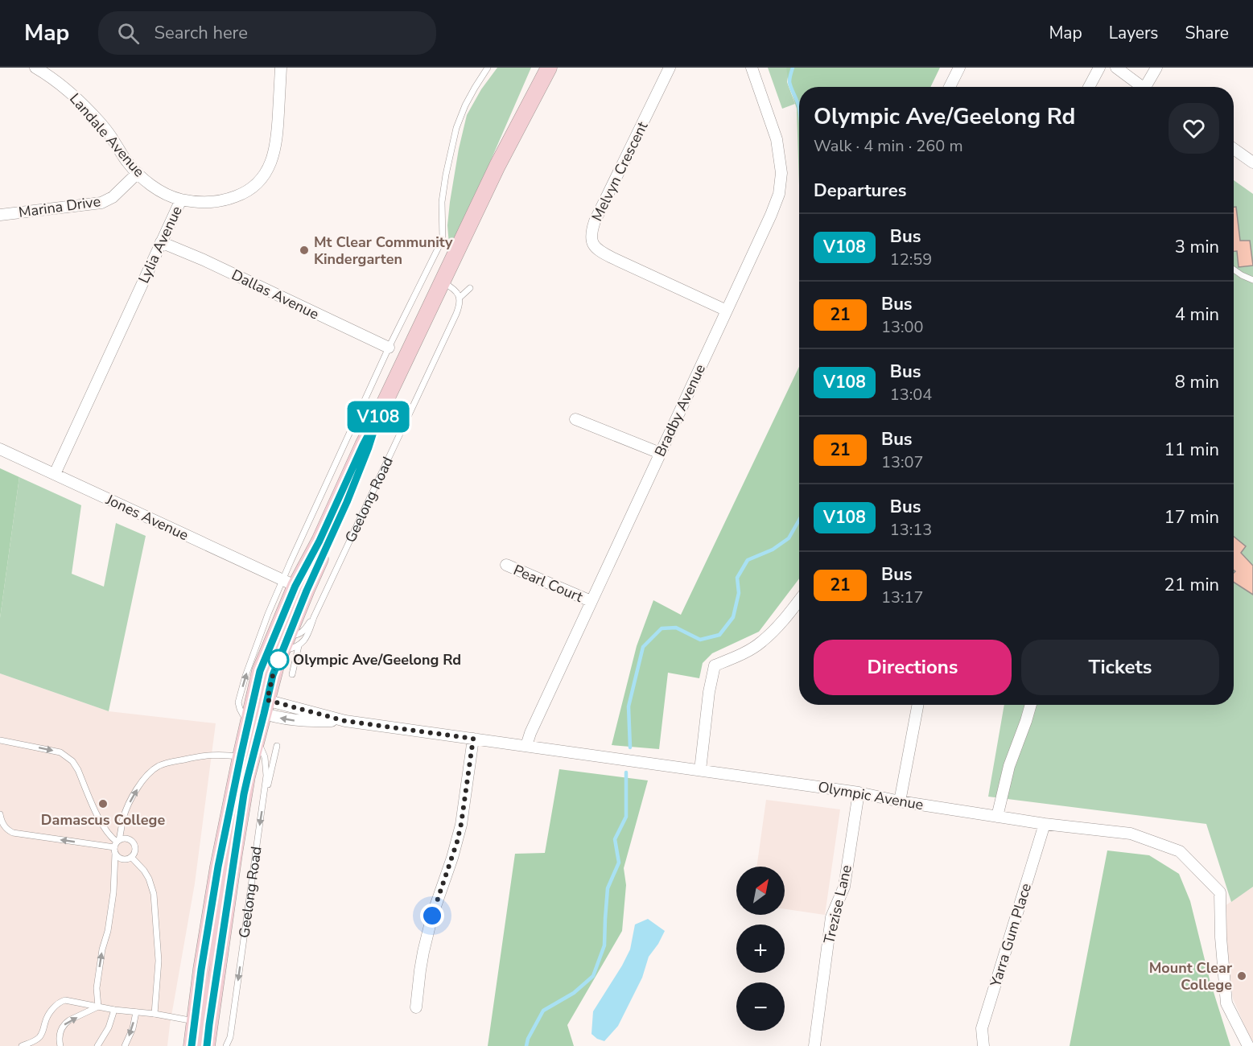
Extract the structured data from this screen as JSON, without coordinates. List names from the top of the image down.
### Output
{
  "streets": {
    "main road": ["Geelong Road"],
    "street": [
      "Landale Avenue",
      "Melvyn Crescent",
      "Marina Drive",
      "Lylia Avenue",
      "Dallas Avenue",
      "Bradby Avenue",
      "Jones Avenue",
      "Pearl Court",
      "Olympic Avenue",
      "Trezise Lane",
      "Yarra Gum Place"
    ]
  },
  "crossings": [
    ["Landale Avenue", "Marina Drive"],
    ["Landale Avenue", "Lylia Avenue"],
    ["Melvyn Crescent", "Bradby Avenue"],
    ["Lylia Avenue", "Dallas Avenue"],
    ["Lylia Avenue", "Jones Avenue"],
    ["Bradby Avenue", "Pearl Court"],
    ["Bradby Avenue", "Olympic Avenue"],
    ["Geelong Road", "Jones Avenue"],
    ["Geelong Road", "Olympic Avenue"],
    ["Olympic Avenue", "Trezise Lane"],
    ["Olympic Avenue", "Yarra Gum Place"]
  ],
  "places": [
    "Mt Clear Community Kindergarten",
    "Olympic Ave/Geelong Rd",
    "Damascus College",
    "Mount Clear College"
  ],
  "lines": ["bus line V108"],
  "north": "top right",
  "page": {
    "header": "Map",
    "search": "Search here",
    "nav": ["Map", "Layers", "Share"],
    "on_map": "V108",
    "heading": [
      ["Olympic Ave/Geelong Rd", "Walk · 4 min · 260 m"],
      "Departures"
    ],
    "list": [
      {
        "mark": "V108",
        "name": "Bus",
        "note": "12:59",
        "value": "3 min"
      },
      {
        "mark": "21",
        "name": "Bus",
        "note": "13:00",
        "value": "4 min"
      },
      {
        "mark": "V108",
        "name": "Bus",
        "note": "13:04",
        "value": "8 min"
      },
      {
        "mark": "21",
        "name": "Bus",
        "note": "13:07",
        "value": "11 min"
      },
      {
        "mark": "V108",
        "name": "Bus",
        "note": "13:13",
        "value": "17 min"
      },
      {
        "mark": "21",
        "name": "Bus",
        "note": "13:17",
        "value": "21 min"
      }
    ],
    "buttons": ["Directions", "Tickets"],
    "map_buttons": ["+", "−"]
  }
}
